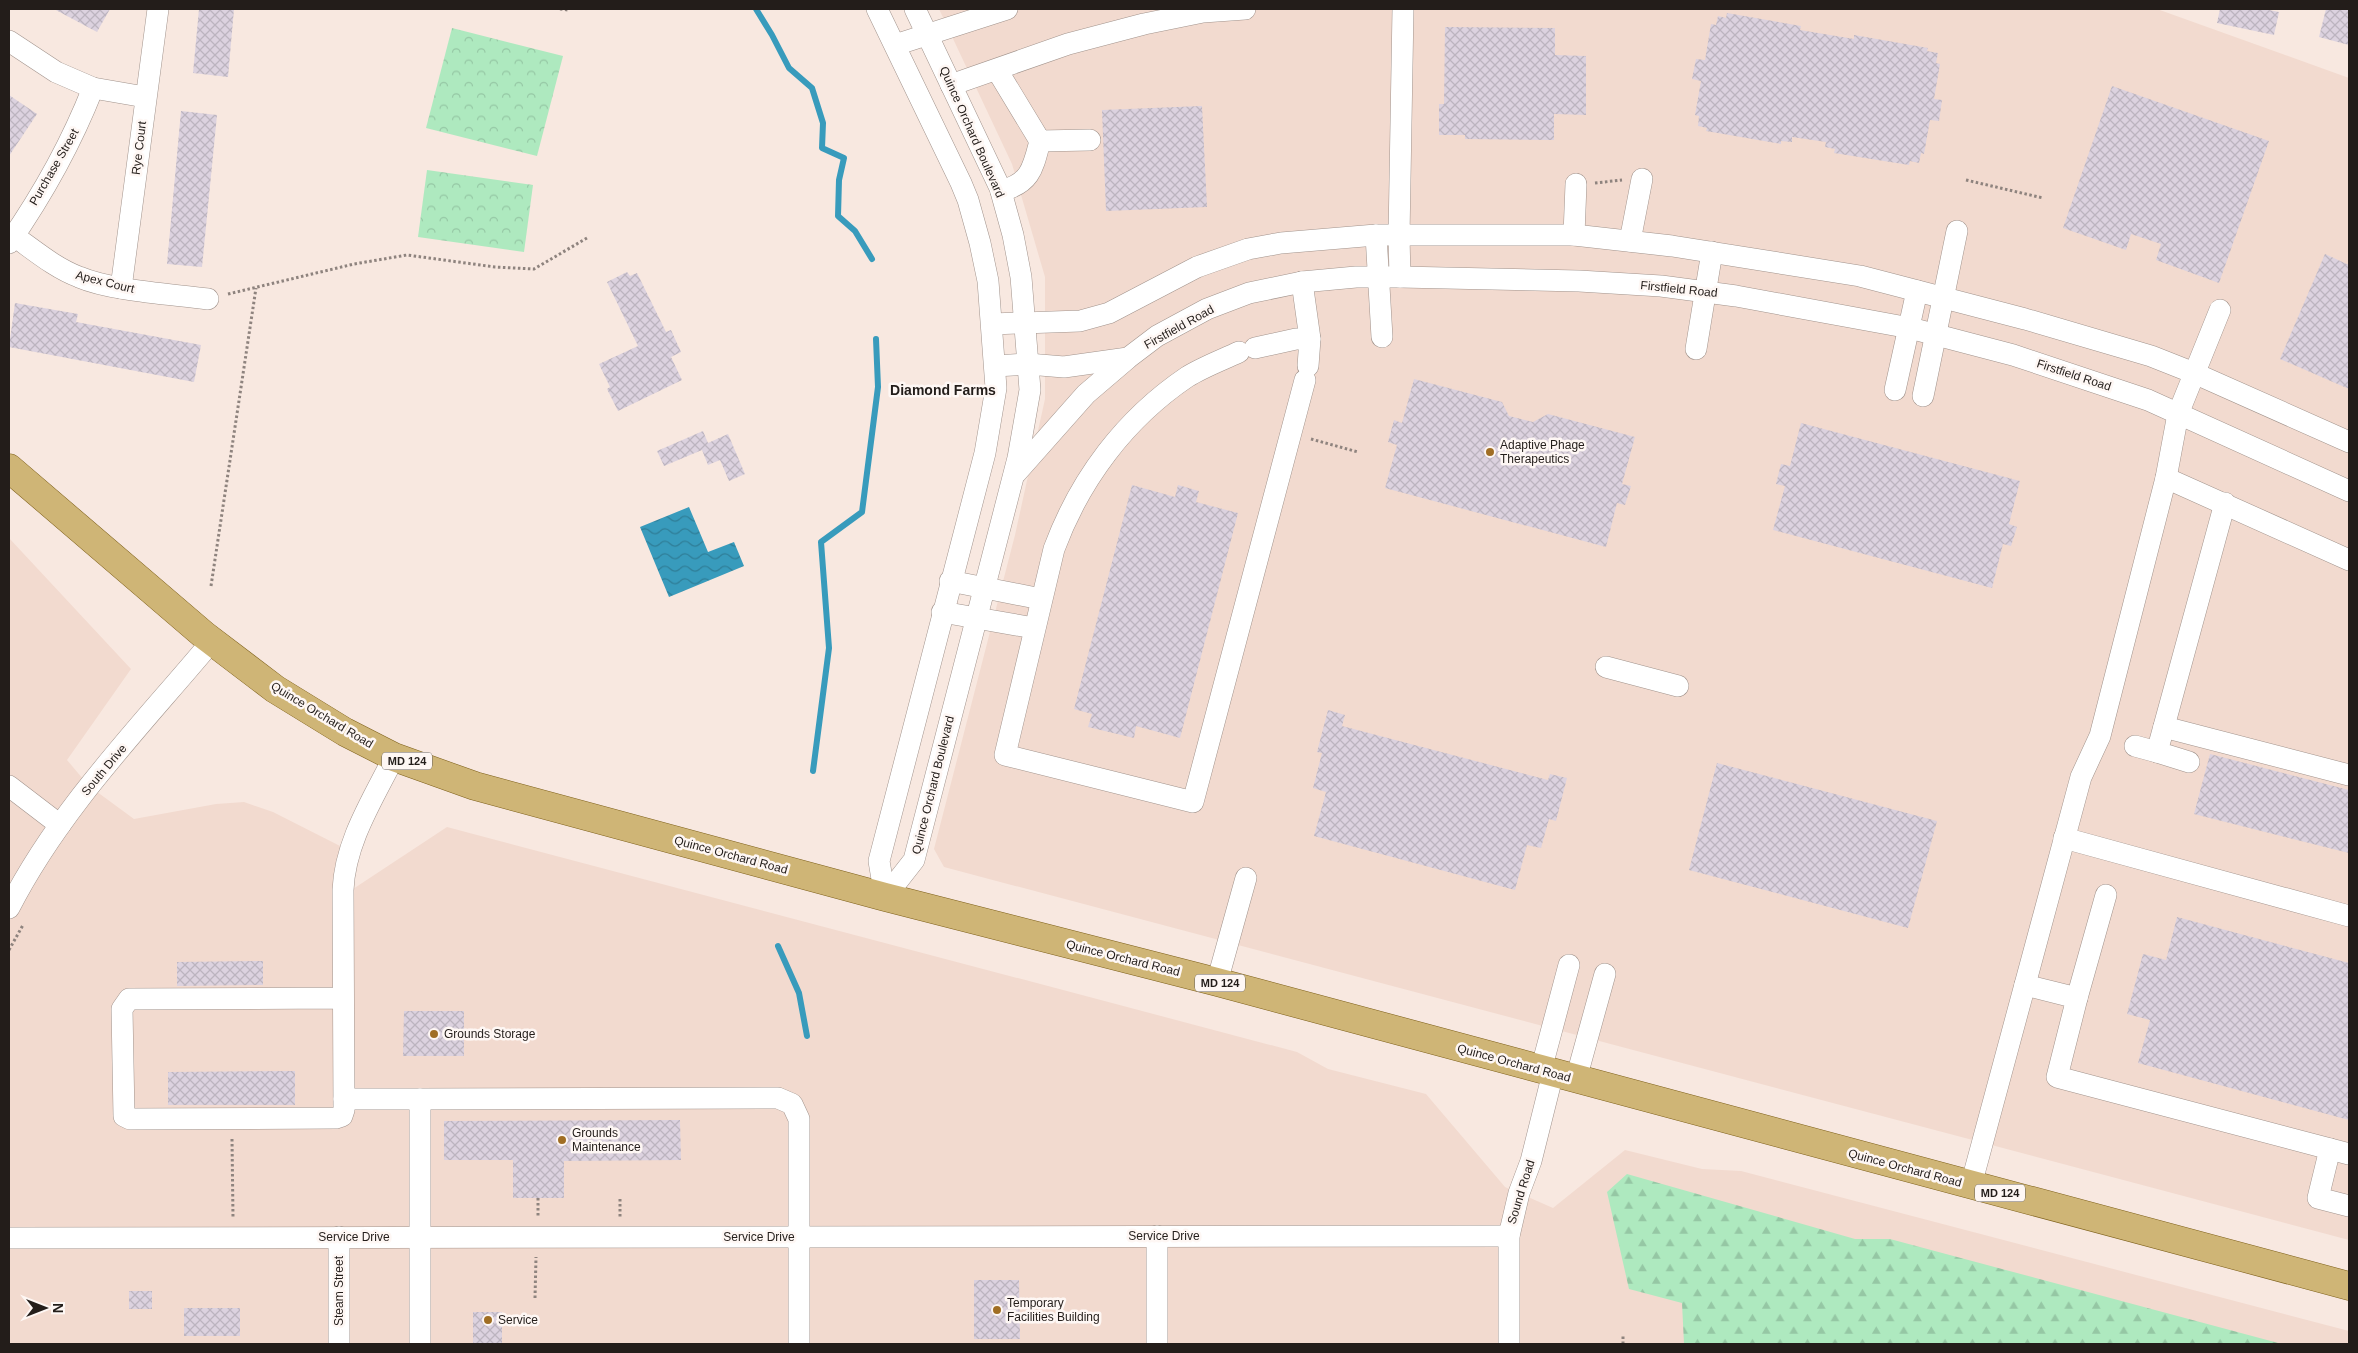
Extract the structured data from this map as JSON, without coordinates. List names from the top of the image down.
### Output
{
  "streets": {
    "main road": ["Quince Orchard Road", "MD 124"],
    "street": [
      "Quince Orchard Boulevard",
      "Rye Court",
      "Purchase Street",
      "Apex Court",
      "Firstfield Road",
      "South Drive",
      "Sound Road",
      "Service Drive",
      "Steam Street"
    ]
  },
  "crossings": [
    ["Quince Orchard Boulevard", "Firstfield Road"],
    ["Quince Orchard Boulevard", "Quince Orchard Road"],
    ["Rye Court", "Apex Court"],
    ["Purchase Street", "Apex Court"],
    ["Quince Orchard Road", "South Drive"],
    ["Quince Orchard Road", "Sound Road"],
    ["Sound Road", "Service Drive"],
    ["Service Drive", "Steam Street"]
  ],
  "districts": ["Diamond Farms"],
  "places": [
    "Adaptive Phage Therapeutics",
    "Grounds Storage",
    "Grounds Maintenance",
    "Temporary Facilities Building",
    "Service"
  ],
  "north": "right"
}
